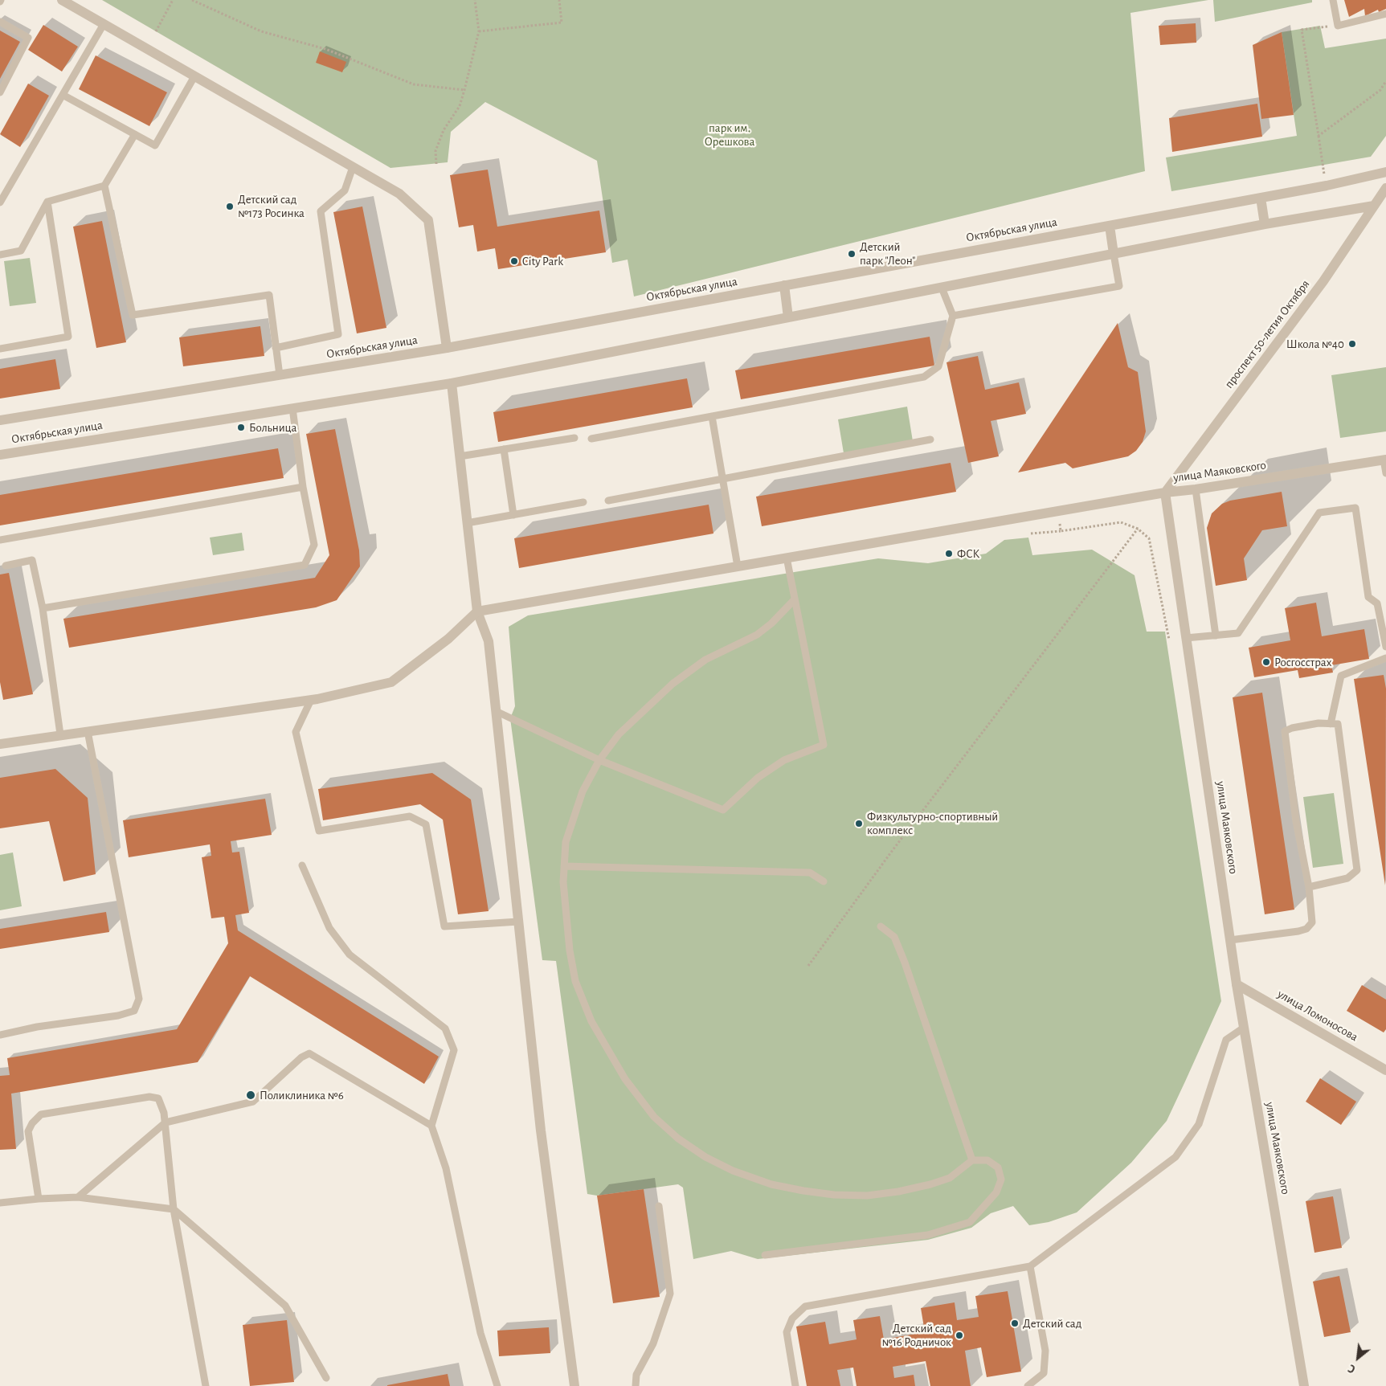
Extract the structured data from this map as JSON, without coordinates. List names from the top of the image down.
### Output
{
  "streets": {
    "street": [
      "Октябрьская улица",
      "проспект 50-летия Октября",
      "улица Маяковского",
      "улица Ломоносова"
    ]
  },
  "crossings": [
    ["Октябрьская улица", "проспект 50-летия Октября"],
    ["проспект 50-летия Октября", "улица Маяковского"],
    ["улица Маяковского", "улица Ломоносова"]
  ],
  "parks": ["парк им. Орешкова"],
  "places": [
    "Детский сад №173 Росинка",
    "Детский парк \"Леон\"",
    "City Park",
    "Школа №40",
    "Больница",
    "ФСК",
    "Росгосстрах",
    "Физкультурно-спортивный комплекс",
    "Поликлиника №6",
    "Детский сад",
    "Детский сад №16 Родничок"
  ],
  "north": "bottom left"
}
